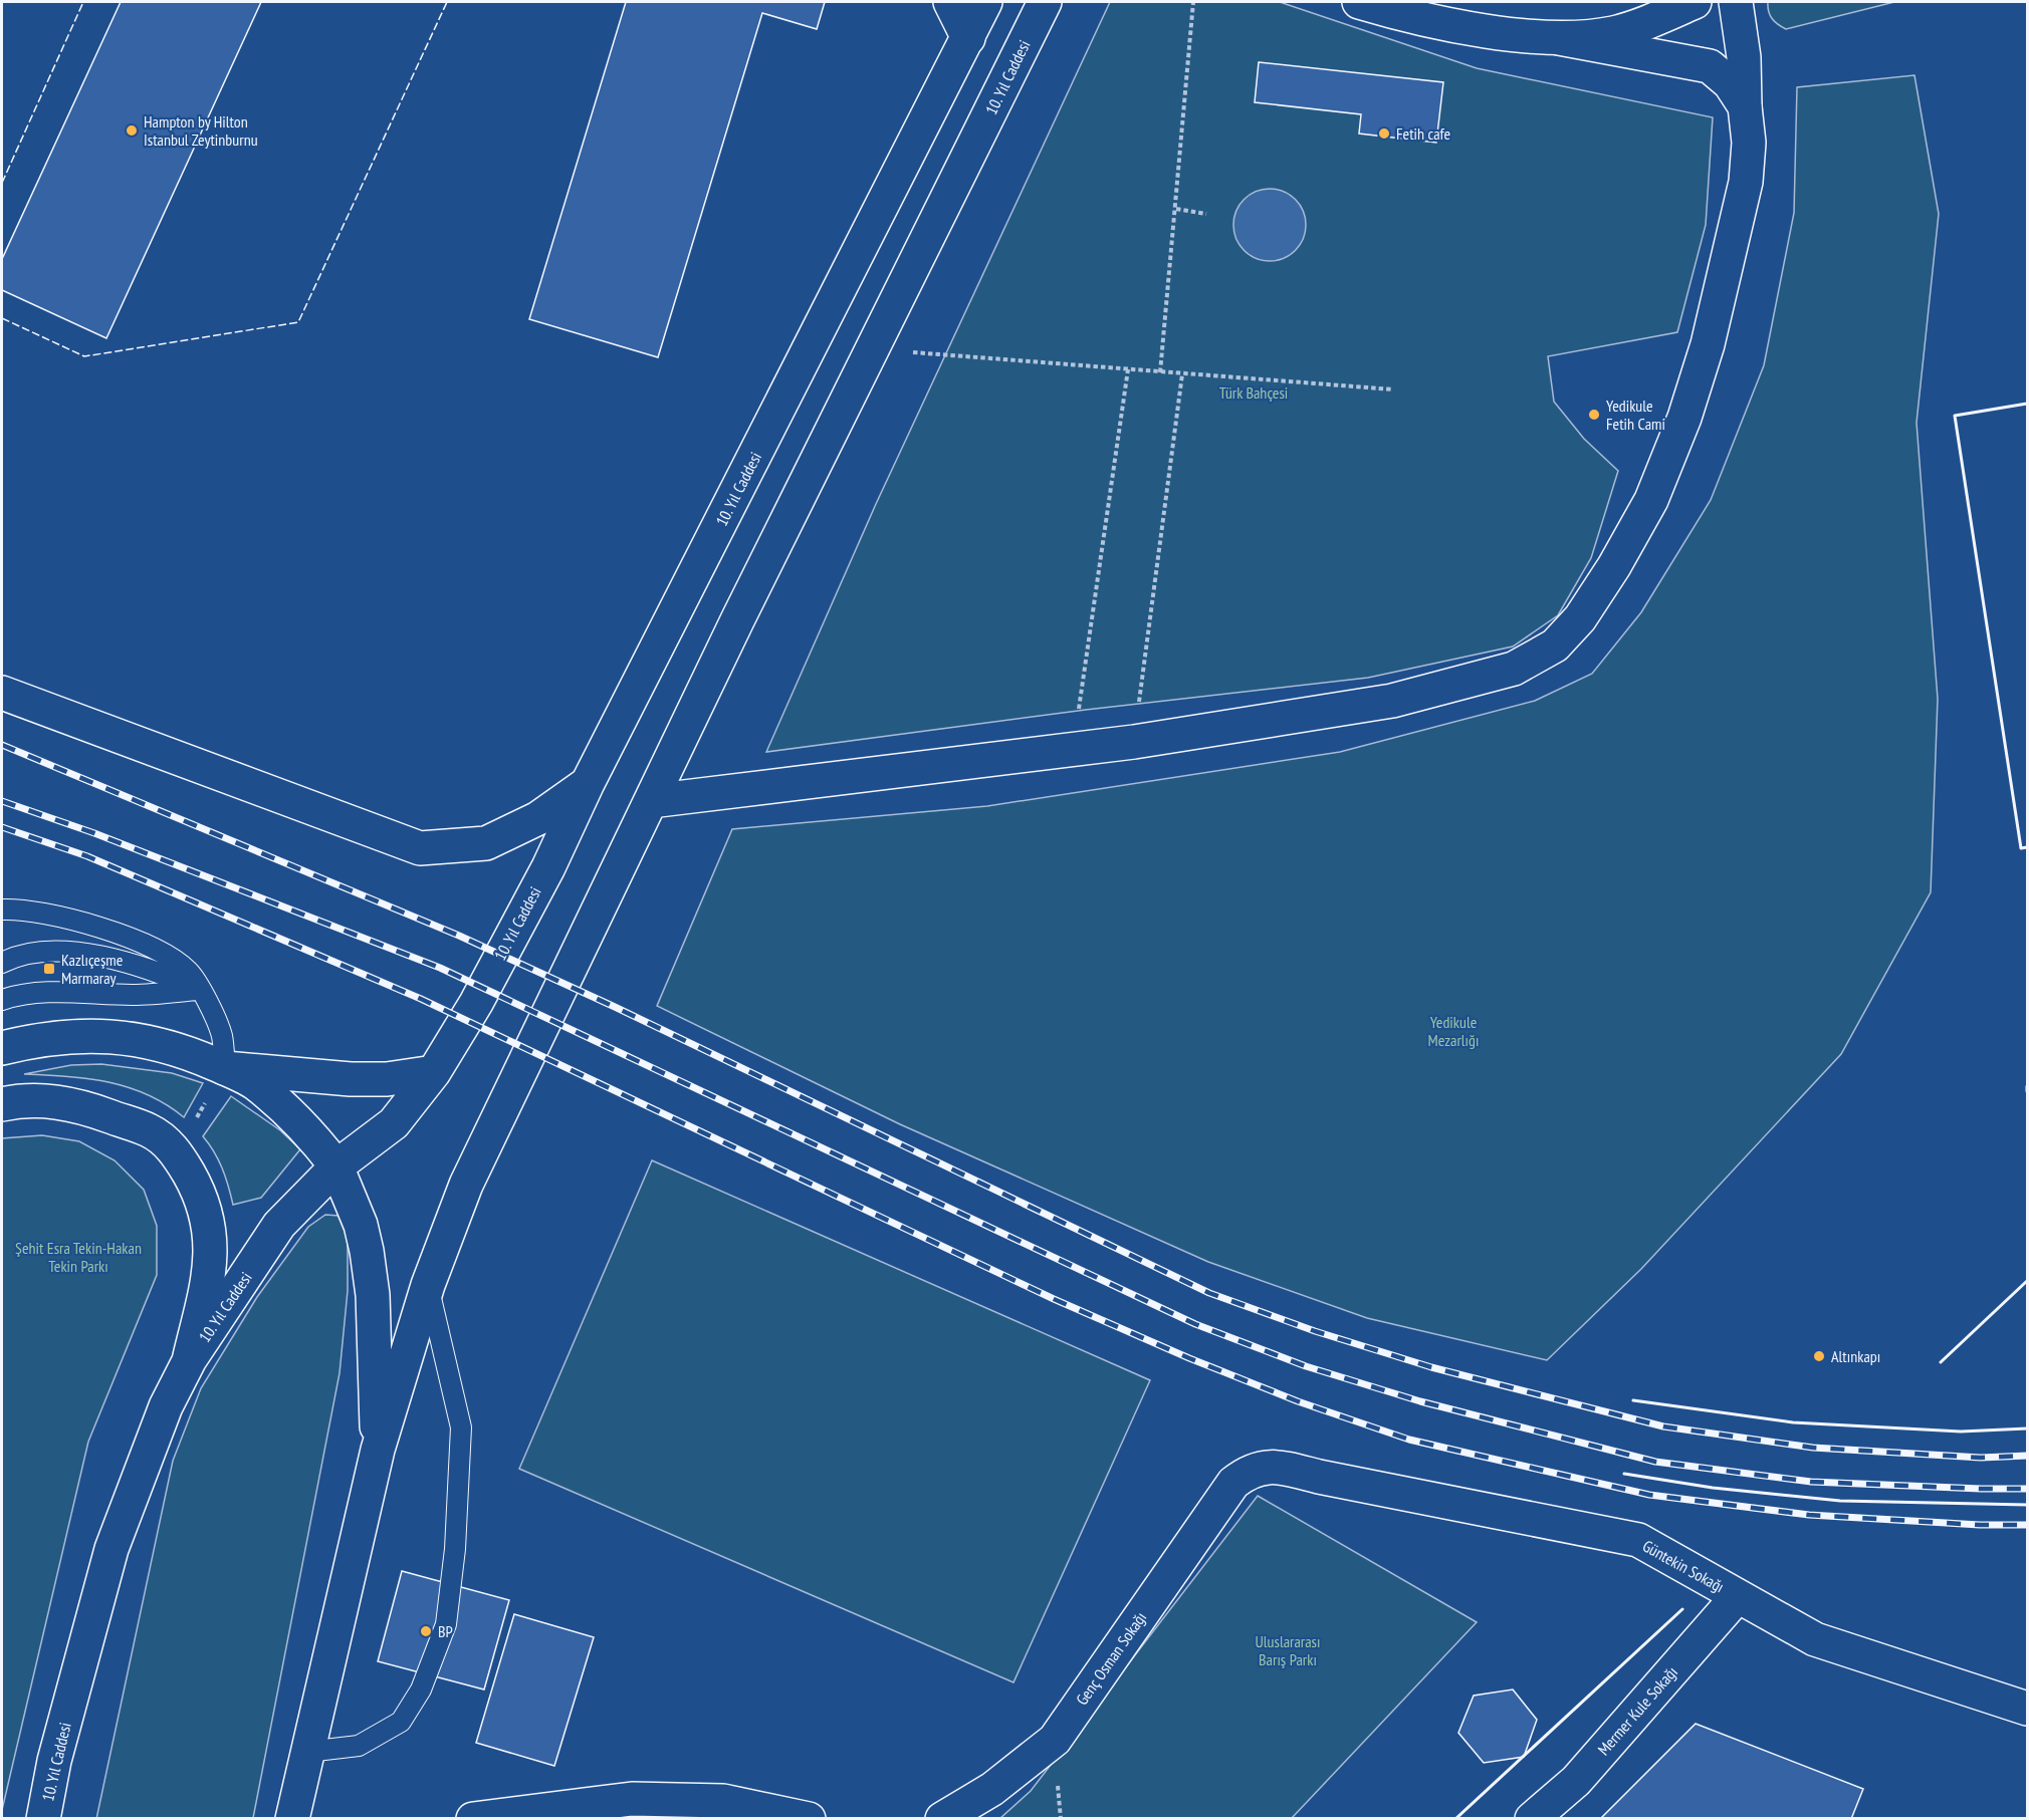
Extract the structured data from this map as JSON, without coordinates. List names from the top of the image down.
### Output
{
  "streets": {
    "main road": [
      "10. Yıl Caddesi",
      "Güntekin Sokağı",
      "Genç Osman Sokağı",
      "Mermer Kule Sokağı"
    ]
  },
  "crossings": [
    ["Güntekin Sokağı", "Genç Osman Sokağı"],
    ["Güntekin Sokağı", "Mermer Kule Sokağı"]
  ],
  "parks": [
    "Türk Bahçesi",
    "Yedikule Mezarlığı",
    "Şehit Esra Tekin-Hakan Tekin Parkı",
    "Uluslararası Barış Parkı"
  ],
  "places": {
    "other": [
      "Hampton by Hilton Istanbul Zeytinburnu",
      "Fetih cafe",
      "Yedikule Fetih Cami",
      "Altınkapı",
      "BP"
    ],
    "transit": ["Kazlıçeşme Marmaray"]
  }
}
